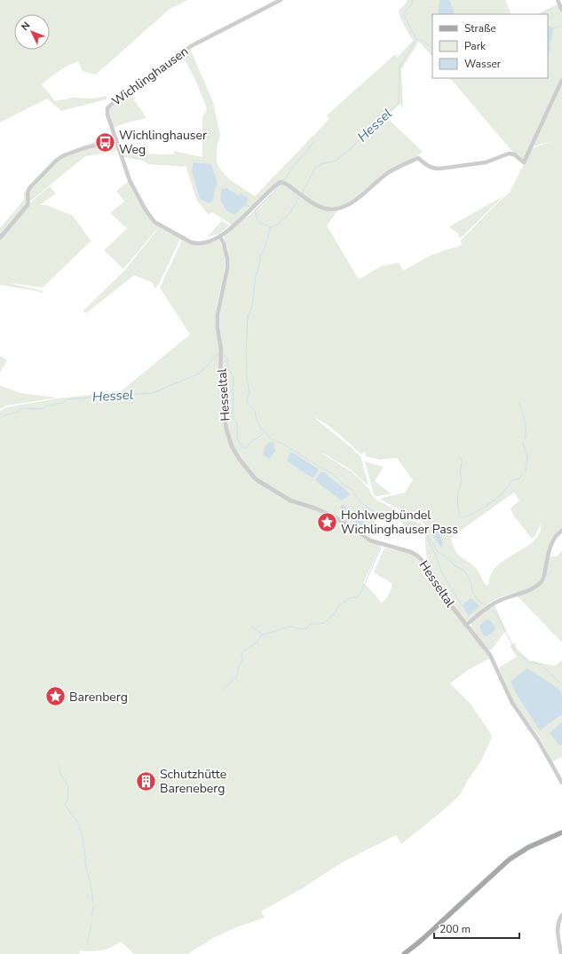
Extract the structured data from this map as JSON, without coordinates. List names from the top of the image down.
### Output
{
  "streets": {
    "street": ["Wichlinghausen", "Hesseltal"]
  },
  "crossings": [
    ["Wichlinghausen", "Hesseltal"]
  ],
  "water": ["Hessel"],
  "places": {
    "bus stop": ["Wichlinghauser Weg"],
    "place": ["Hohlwegbündel Wichlinghauser Pass", "Barenberg"],
    "building": ["Schutzhütte Bareneberg"]
  },
  "legend": ["Straße", "Park", "Wasser"],
  "scale_bar": "200 m",
  "north": "top left"
}
